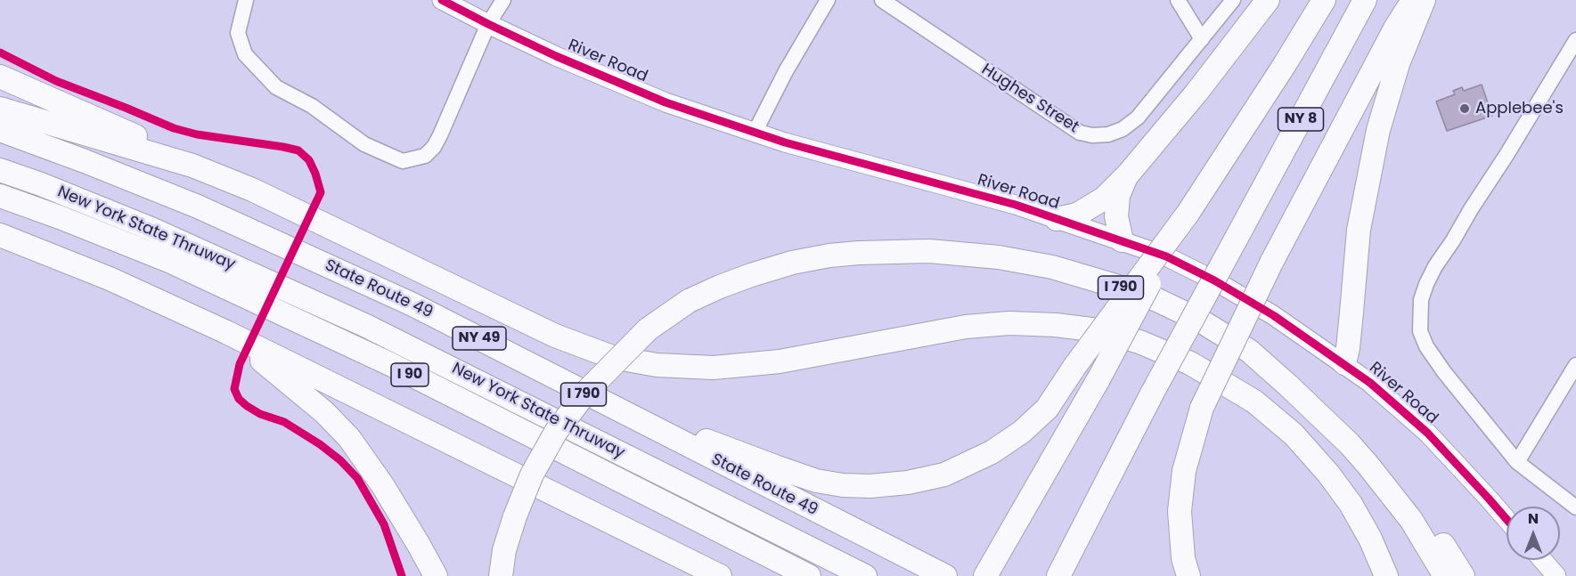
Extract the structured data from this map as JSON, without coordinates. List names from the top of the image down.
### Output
{
  "streets": {
    "highway": [
      "NY 8",
      "New York State Thruway",
      "I 790",
      "State Route 49",
      "NY 49",
      "I 90"
    ],
    "main road": ["River Road"],
    "street": ["Hughes Street"]
  },
  "places": ["Applebee's"],
  "north": "top"
}
